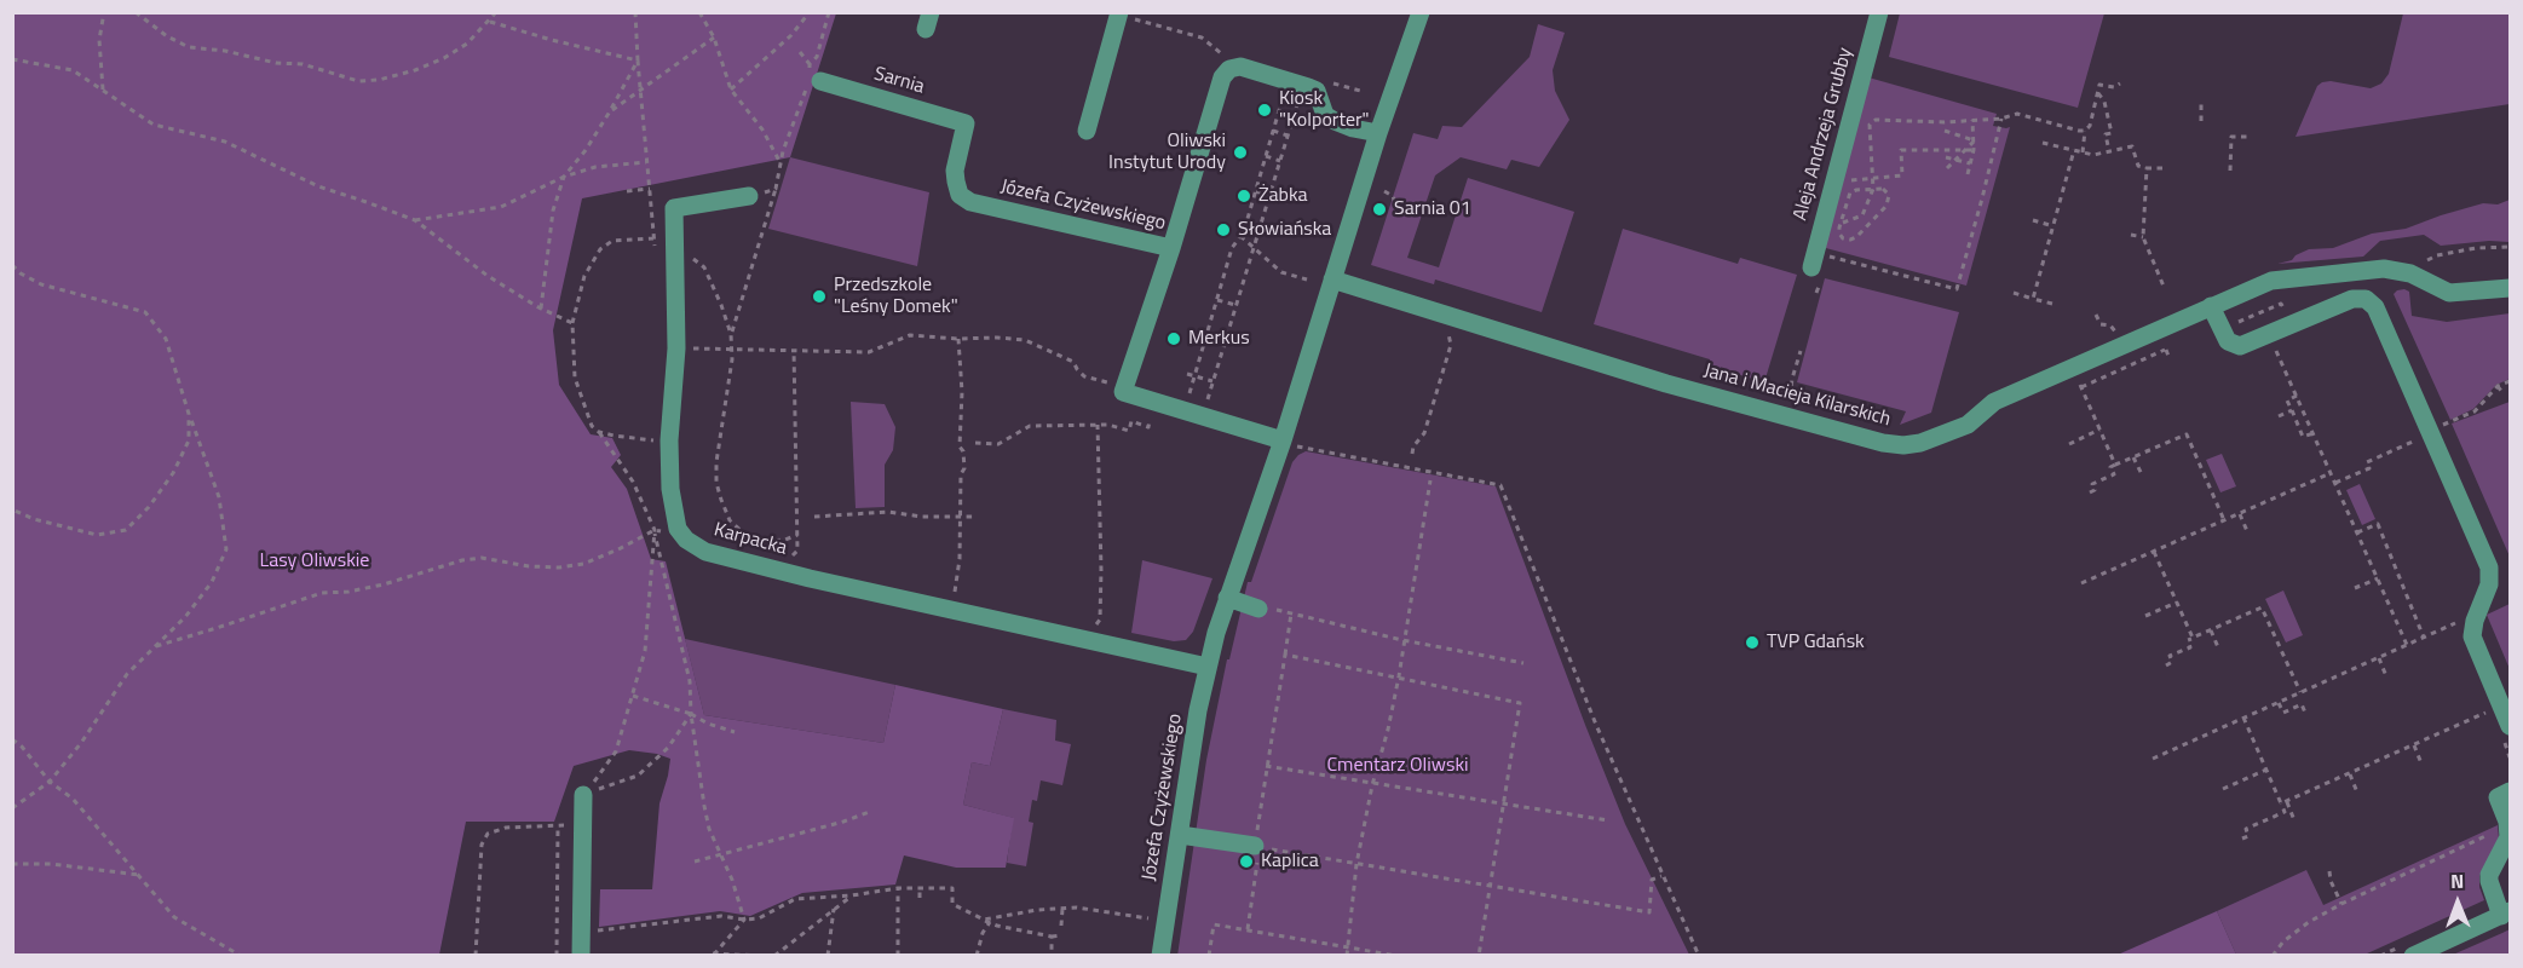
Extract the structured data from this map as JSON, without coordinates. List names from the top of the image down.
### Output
{
  "streets": {
    "street": [
      "Sarnia",
      "Aleja Andrzeja Grubby",
      "Józefa Czyżewskiego",
      "Jana i Macieja Kilarskich",
      "Karpacka"
    ]
  },
  "crossings": [
    ["Sarnia", "Józefa Czyżewskiego"],
    ["Józefa Czyżewskiego", "Jana i Macieja Kilarskich"],
    ["Józefa Czyżewskiego", "Karpacka"]
  ],
  "parks": ["Lasy Oliwskie", "Cmentarz Oliwski"],
  "places": [
    "Kiosk \"Kolporter\"",
    "Oliwski Instytut Urody",
    "Żabka",
    "Sarnia 01",
    "Słowiańska",
    "Przedszkole \"Leśny Domek\"",
    "Merkus",
    "TVP Gdańsk",
    "Kaplica"
  ],
  "north": "top"
}
